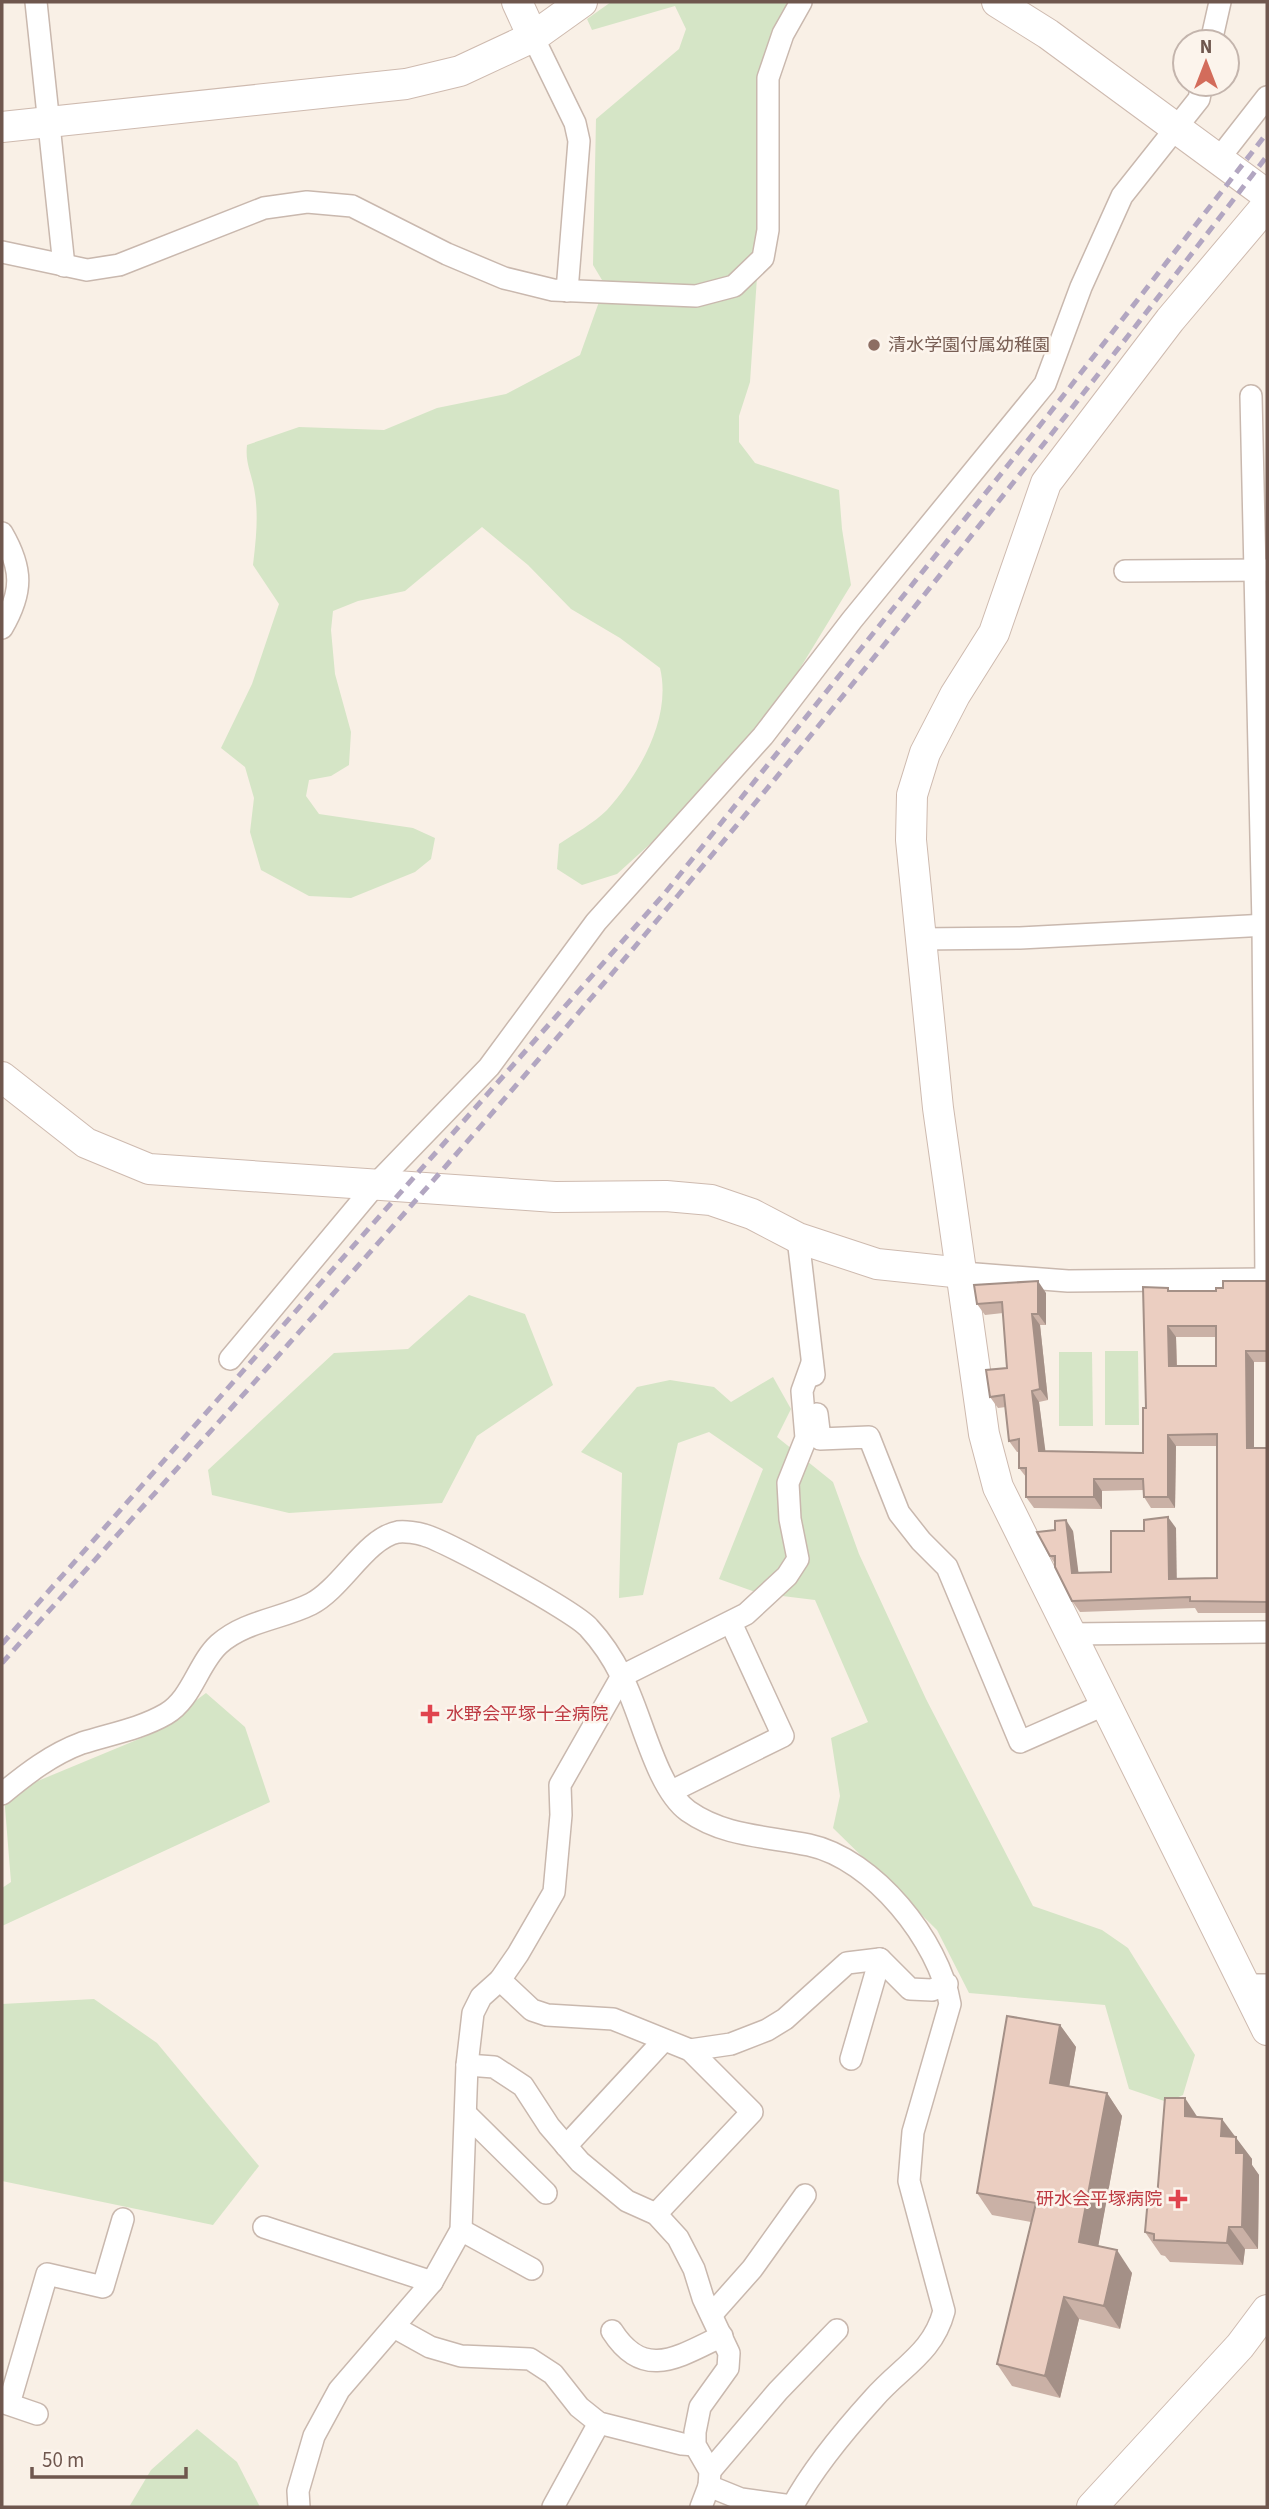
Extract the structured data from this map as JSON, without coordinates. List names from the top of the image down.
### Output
{
  "places": {
    "other": ["清水学園付属幼稚園"],
    "health": ["水野会平塚十全病院", "研水会平塚病院"]
  },
  "scale_bar": "50 m",
  "north": "top"
}
